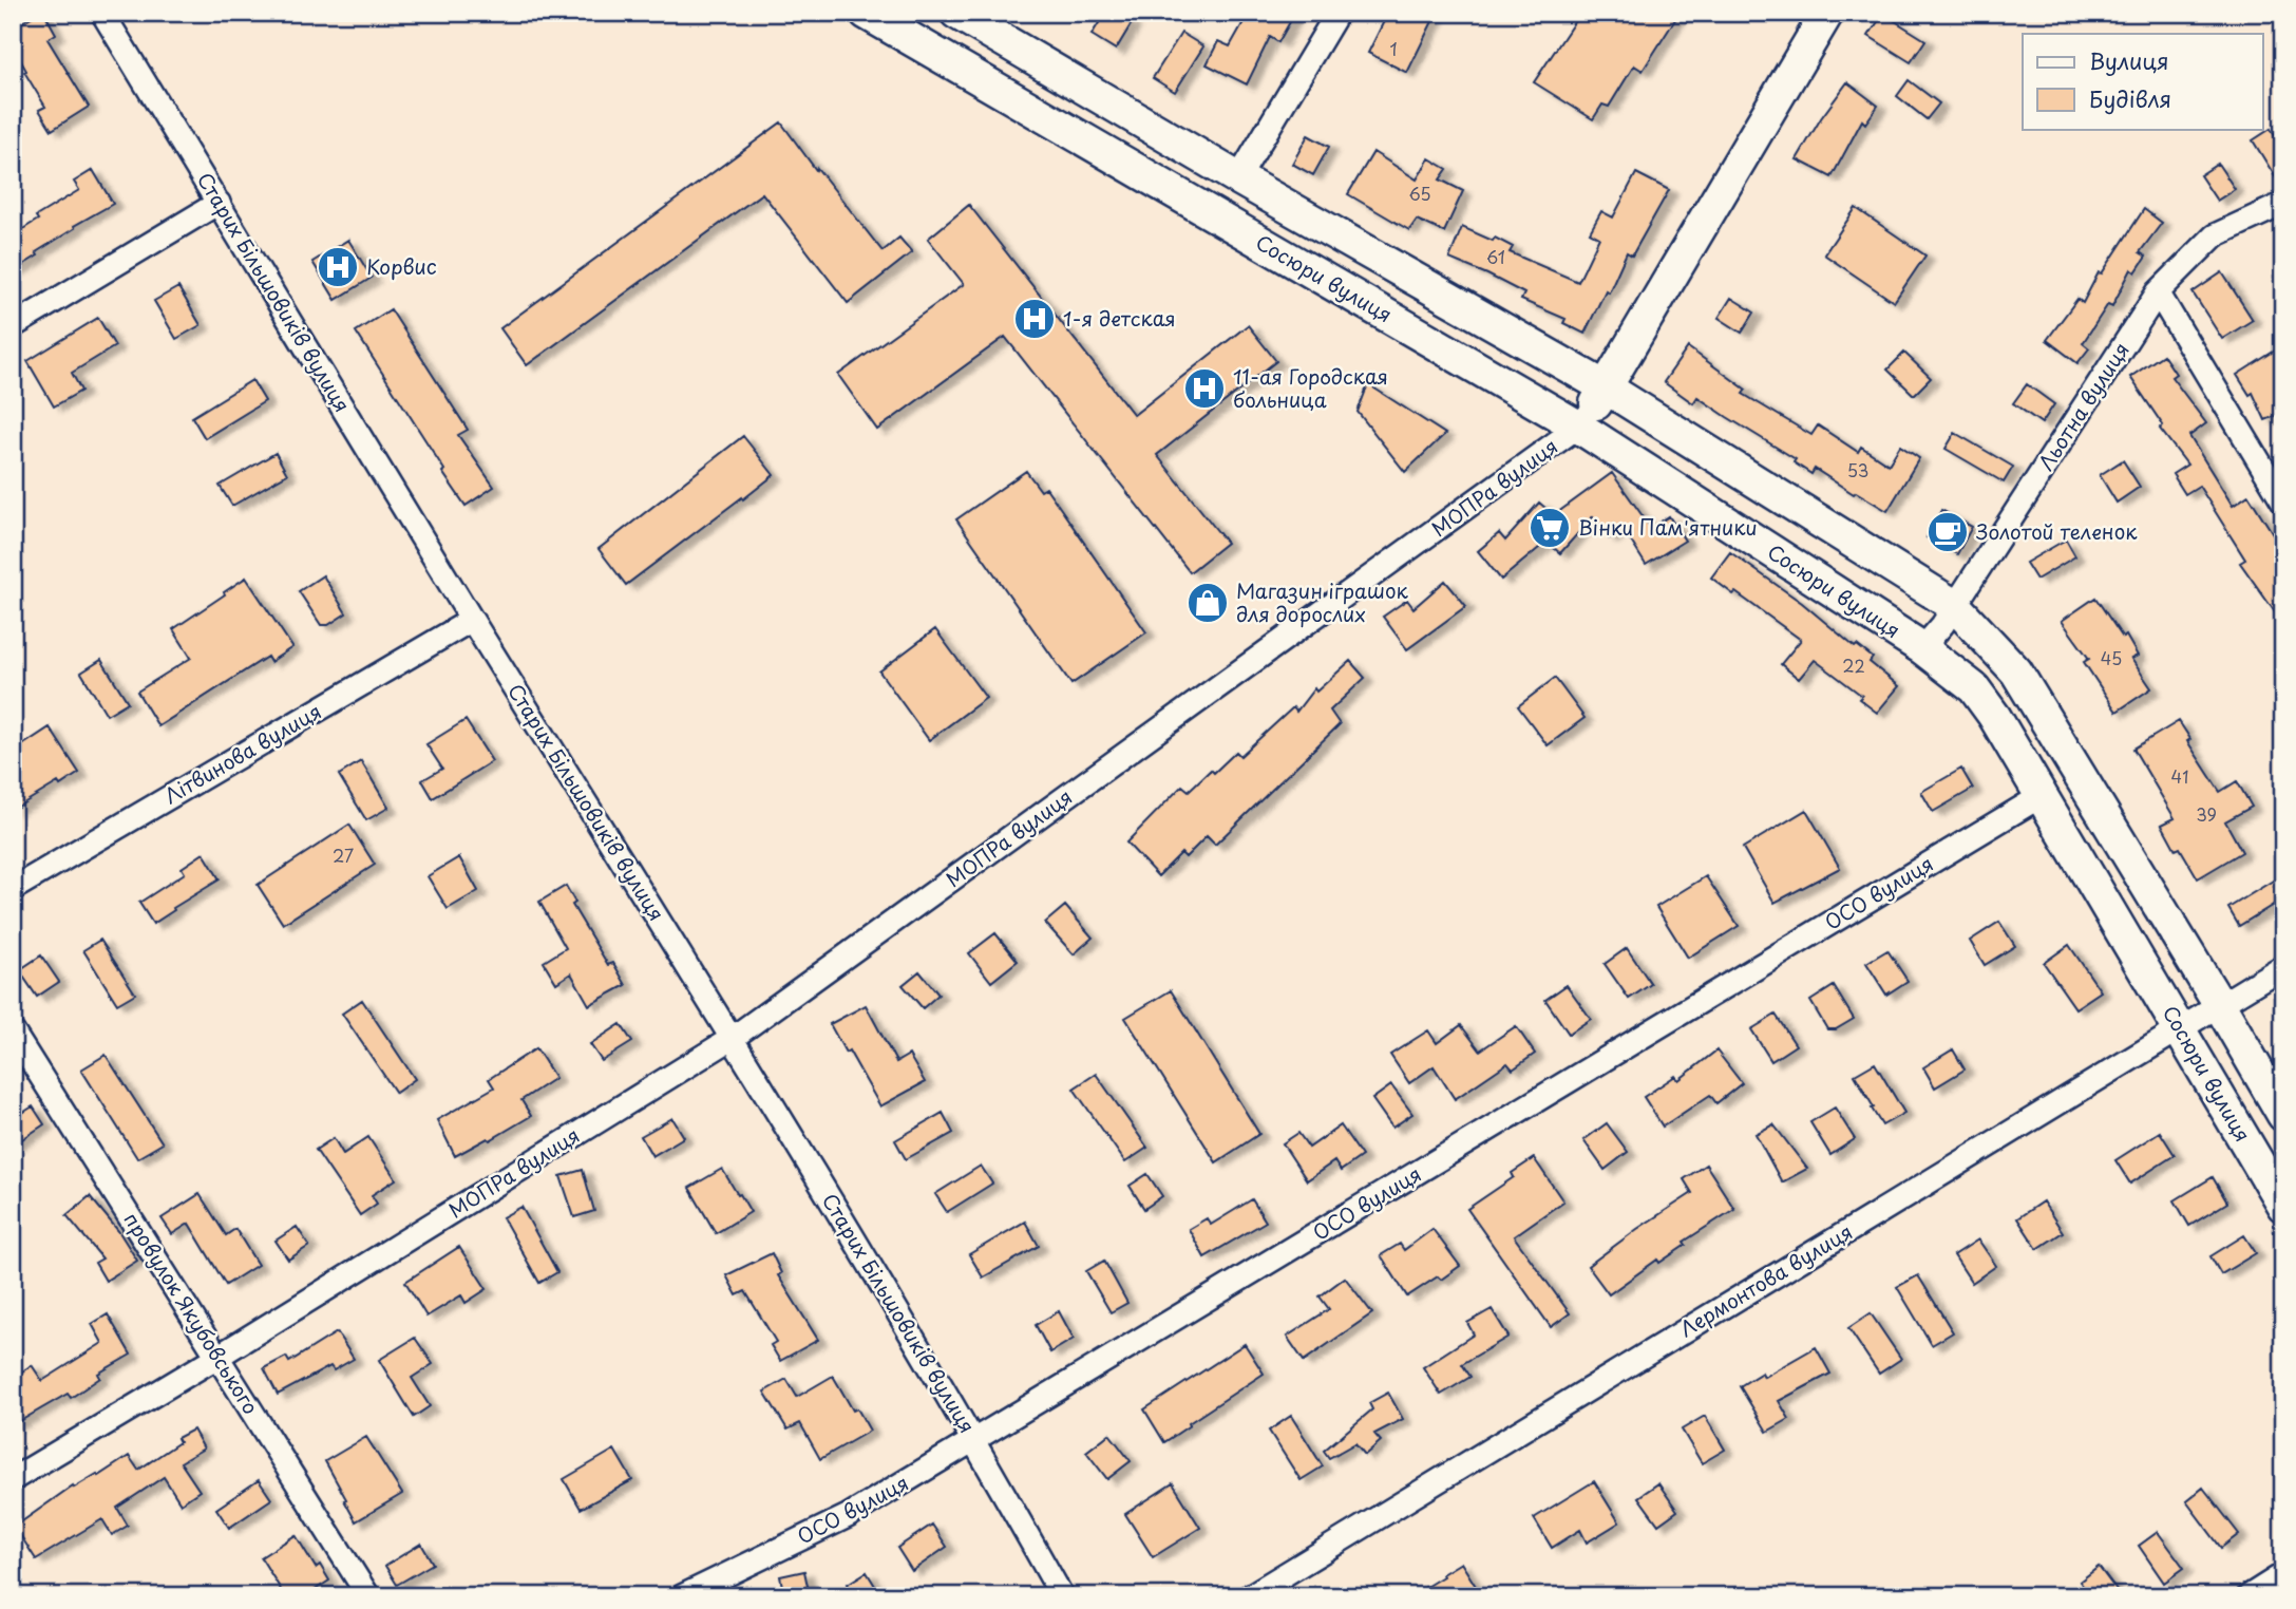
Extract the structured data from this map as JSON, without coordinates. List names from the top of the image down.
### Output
{
  "streets": {
    "street": [
      "Сосюри вулиця",
      "Старих Більшовиків вулиця",
      "Льотна вулиця",
      "МОПРа вулиця",
      "Літвинова вулиця",
      "ОСО вулиця",
      "Лермонтова вулиця",
      "провулок Якубовського"
    ]
  },
  "crossings": [
    ["Сосюри вулиця", "Льотна вулиця"],
    ["Сосюри вулиця", "МОПРа вулиця"],
    ["Сосюри вулиця", "ОСО вулиця"],
    ["Сосюри вулиця", "Лермонтова вулиця"],
    ["Старих Більшовиків вулиця", "МОПРа вулиця"],
    ["Старих Більшовиків вулиця", "Літвинова вулиця"],
    ["Старих Більшовиків вулиця", "ОСО вулиця"],
    ["МОПРа вулиця", "провулок Якубовського"]
  ],
  "places": {
    "hospital": ["Корвис", "1-я детская", "11-ая Городская больница"],
    "supermarket": ["Вінки Пам'ятники"],
    "cafe": ["Золотой теленок"],
    "shop": ["Магазин іграшок для дорослих"]
  },
  "house_numbers": [
    "1",
    "65",
    "61",
    "53",
    "45",
    "22",
    "41",
    "39",
    "27"
  ],
  "legend": ["Вулиця", "Будівля"]
}
